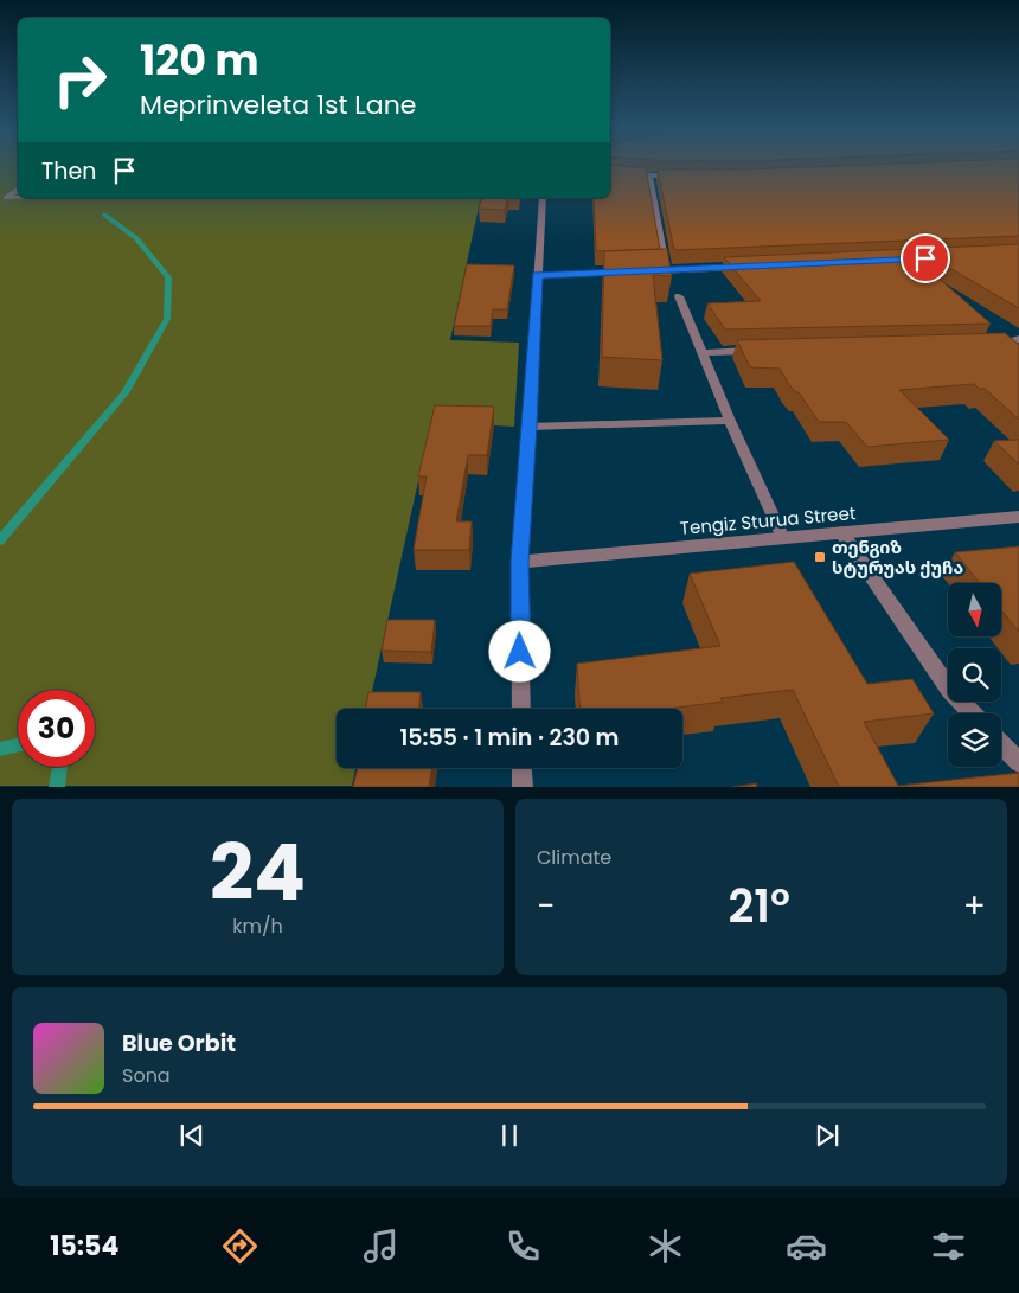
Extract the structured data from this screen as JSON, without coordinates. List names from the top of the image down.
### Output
{
  "streets": {
    "street": ["Tengiz Sturua Street"]
  },
  "places": {
    "transit": ["თენგიზ სტურუას ქუჩა"]
  },
  "north": "bottom",
  "page": {
    "turn": ["120 m", "Meprinveleta 1st Lane"],
    "then": "Then",
    "limit": "30",
    "trip": "15:55 · 1 min · 230 m",
    "tile": [
      ["24", "km/h"],
      "Climate"
    ],
    "heat": ["−", "21°", "+"],
    "song": ["Blue Orbit", "Sona"],
    "tabs": "15:54"
  }
}
